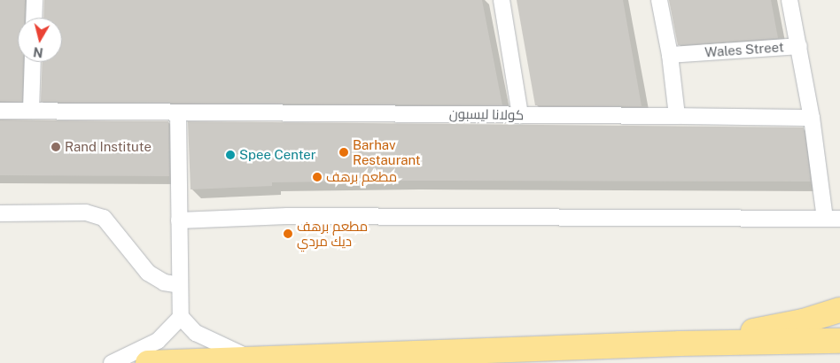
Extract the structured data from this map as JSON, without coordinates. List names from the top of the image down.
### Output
{
  "streets": {
    "street": ["Wales Street", "كولانا ليسبون"]
  },
  "places": [
    "Rand Institute",
    "Barhav Restaurant",
    "Spee Center",
    "مطعم برهف",
    "مطعم برهف ديك مردي"
  ],
  "north": "bottom"
}
